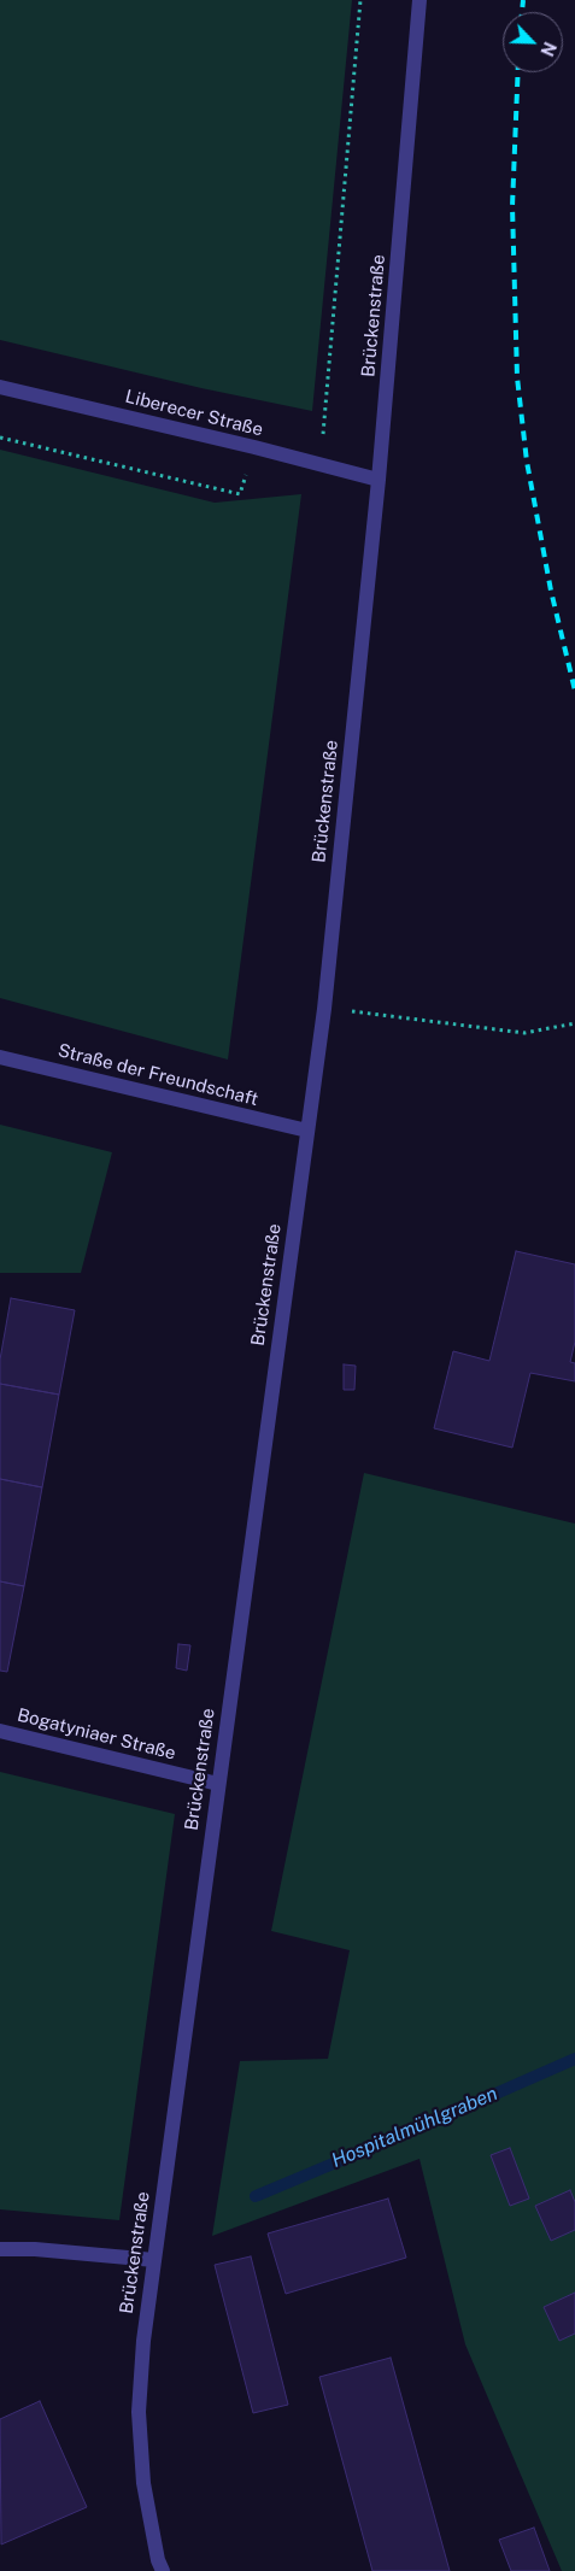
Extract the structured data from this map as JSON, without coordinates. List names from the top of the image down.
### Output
{
  "streets": {
    "street": [
      "Brückenstraße",
      "Liberecer Straße",
      "Straße der Freundschaft",
      "Bogatyniaer Straße"
    ]
  },
  "crossings": [
    ["Brückenstraße", "Liberecer Straße"],
    ["Brückenstraße", "Straße der Freundschaft"],
    ["Brückenstraße", "Bogatyniaer Straße"]
  ],
  "water": ["Hospitalmühlgraben"],
  "north": "bottom right"
}
